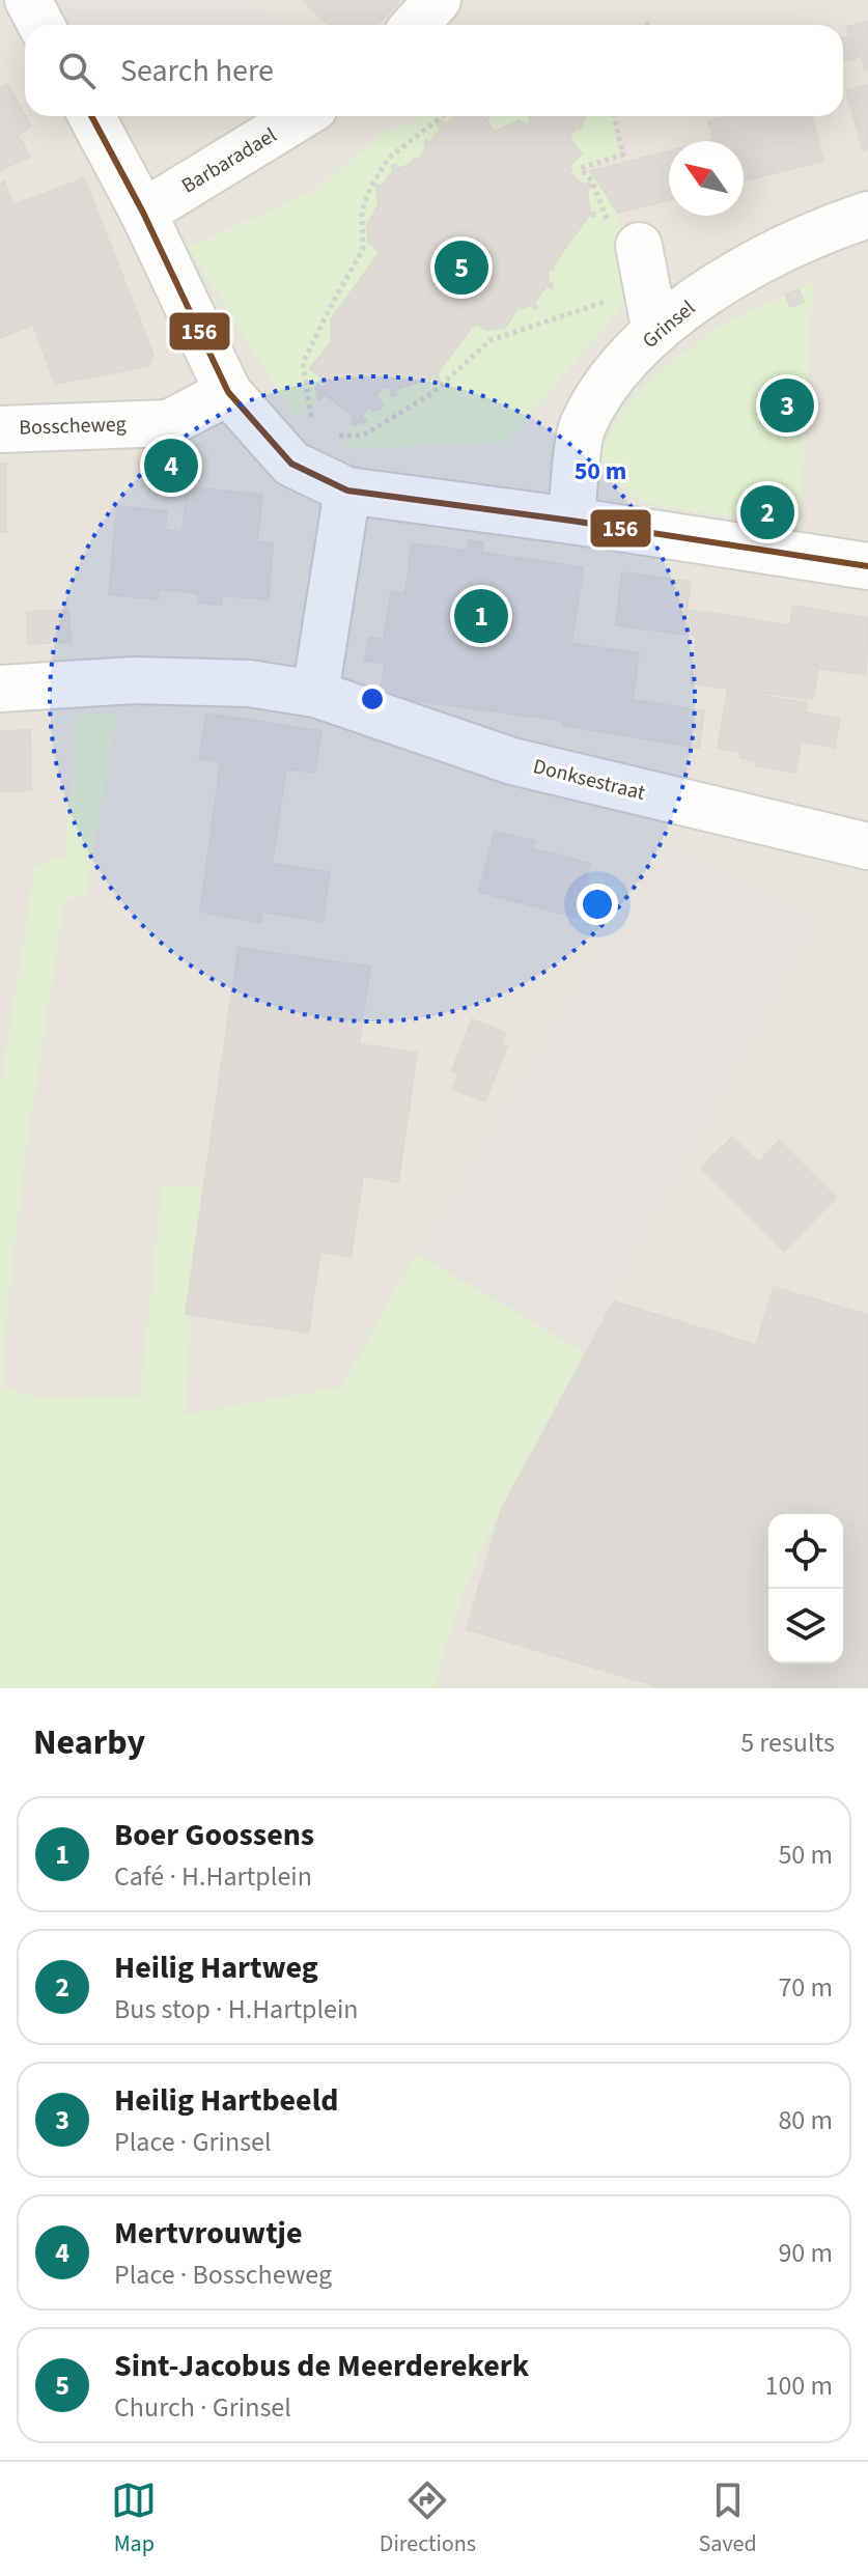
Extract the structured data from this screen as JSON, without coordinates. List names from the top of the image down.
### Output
{
  "streets": {
    "street": [
      "Barbaradael",
      "Grinsel",
      "Bosscheweg",
      "Donksestraat"
    ]
  },
  "lines": ["transit line 156"],
  "north": "top left",
  "page": {
    "search": "Search here",
    "pins": [
      "5",
      "3",
      "4",
      "2",
      "1"
    ],
    "heading": ["Nearby", "5 results"],
    "list": [
      {
        "mark": "1",
        "name": "Boer Goossens",
        "note": "Café · H.Hartplein",
        "value": "50 m"
      },
      {
        "mark": "2",
        "name": "Heilig Hartweg",
        "note": "Bus stop · H.Hartplein",
        "value": "70 m"
      },
      {
        "mark": "3",
        "name": "Heilig Hartbeeld",
        "note": "Place · Grinsel",
        "value": "80 m"
      },
      {
        "mark": "4",
        "name": "Mertvrouwtje",
        "note": "Place · Bosscheweg",
        "value": "90 m"
      },
      {
        "mark": "5",
        "name": "Sint-Jacobus de Meerderekerk",
        "note": "Church · Grinsel",
        "value": "100 m"
      }
    ],
    "nav": ["Map", "Directions", "Saved"]
  },
  "rings": ["50 m"]
}
